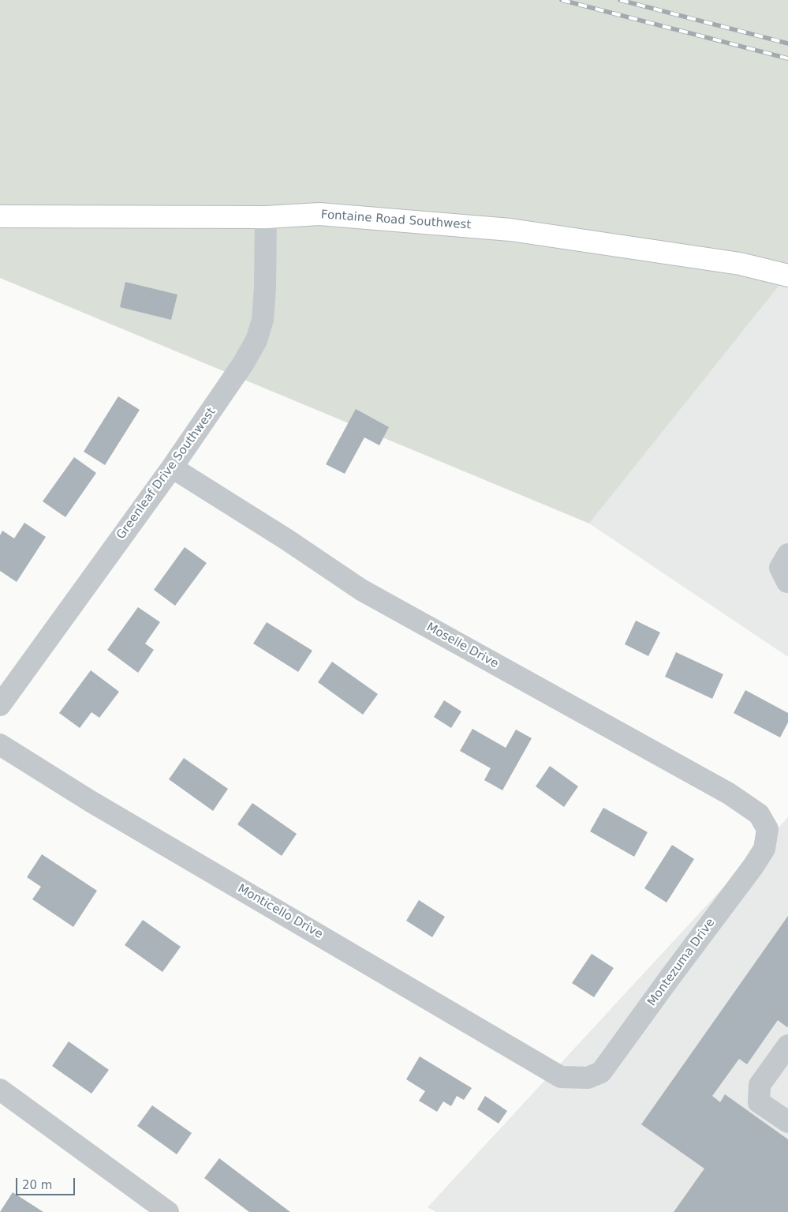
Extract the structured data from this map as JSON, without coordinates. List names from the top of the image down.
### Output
{
  "streets": {
    "main road": ["Fontaine Road Southwest"],
    "street": [
      "Greenleaf Drive Southwest",
      "Moselle Drive",
      "Monticello Drive",
      "Montezuma Drive"
    ]
  },
  "crossings": [
    ["Fontaine Road Southwest", "Greenleaf Drive Southwest"],
    ["Greenleaf Drive Southwest", "Moselle Drive"],
    ["Moselle Drive", "Montezuma Drive"],
    ["Monticello Drive", "Montezuma Drive"]
  ],
  "scale_bar": "20 m"
}
